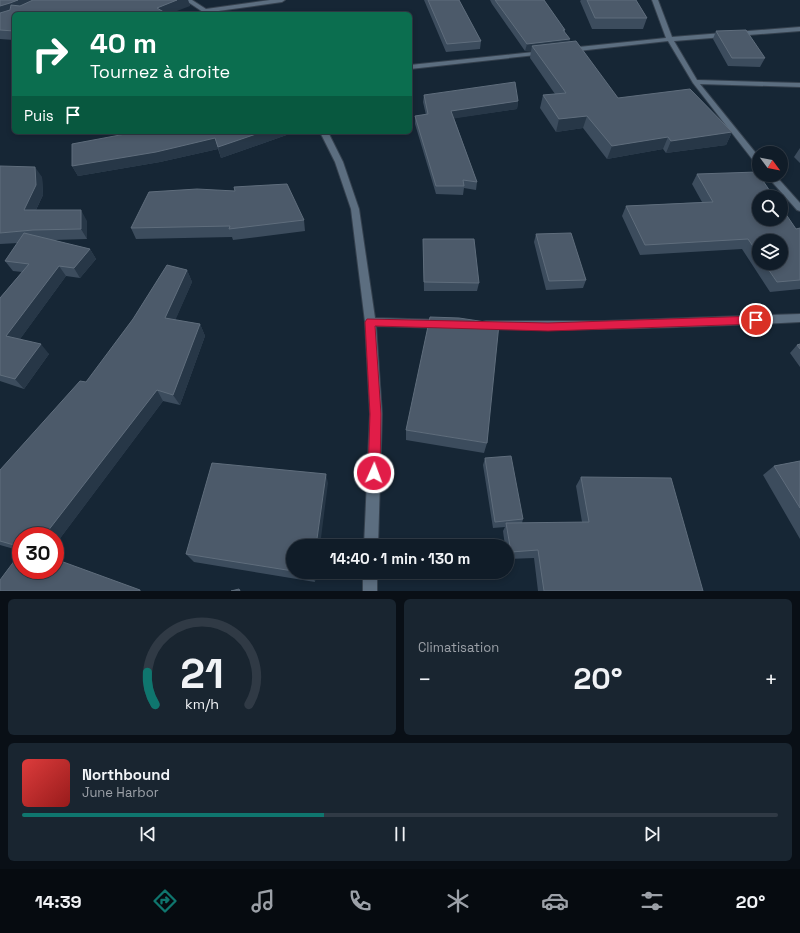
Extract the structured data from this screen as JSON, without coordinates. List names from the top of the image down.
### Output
{
  "north": "bottom right",
  "page": {
    "turn": ["40 m", "Tournez à droite"],
    "then": "Puis",
    "limit": "30",
    "trip": "14:40 · 1 min · 130 m",
    "tile": "Climatisation",
    "heat": ["−", "20°", "+"],
    "song": ["Northbound", "June Harbor"],
    "tabs": ["14:39", "20°"],
    "gauge": ["21", "km/h"]
  }
}
